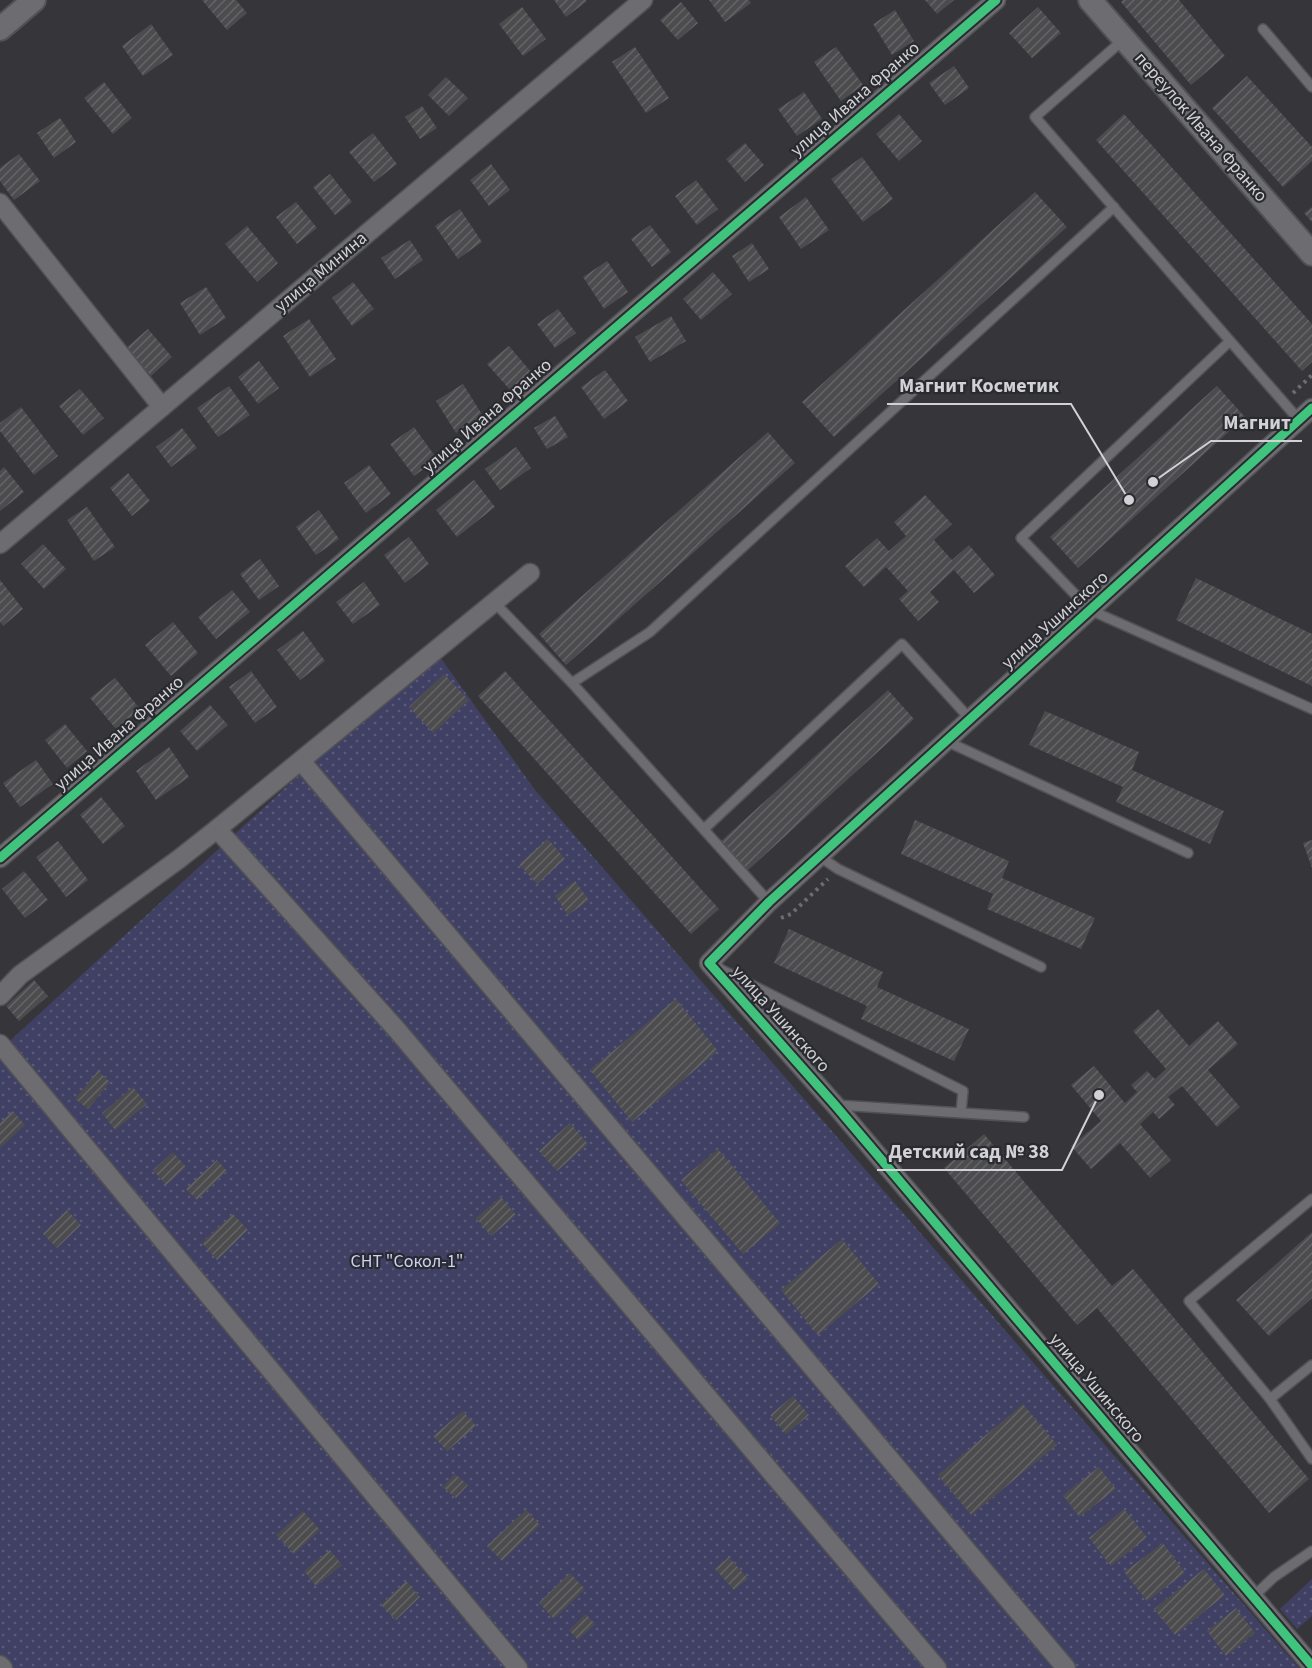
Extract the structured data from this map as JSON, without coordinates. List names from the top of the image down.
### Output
{
  "streets": {
    "street": [
      "улица Ивана Франко",
      "переулок Ивана Франко",
      "улица Минина",
      "улица Ушинского"
    ]
  },
  "parks": ["СНТ \"Сокол-1\""],
  "places": ["Магнит", "Магнит Косметик", "Детский сад № 38"]
}
